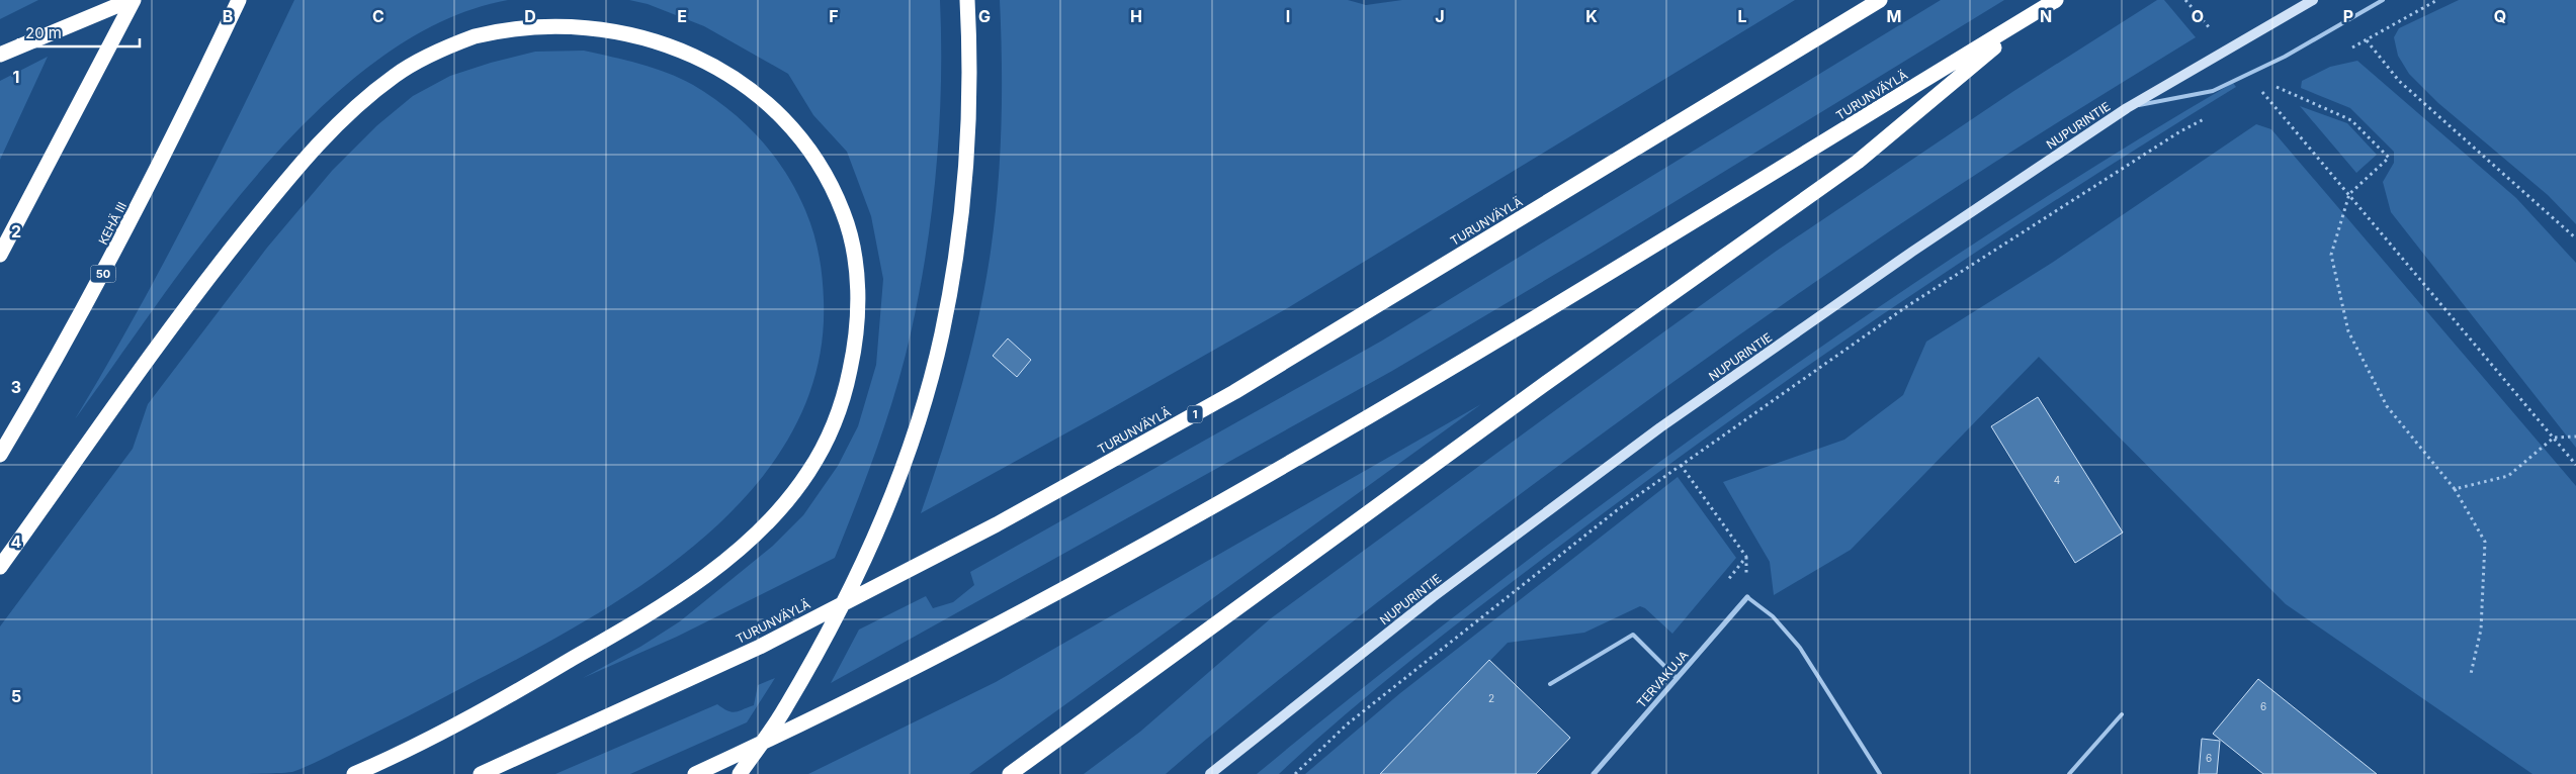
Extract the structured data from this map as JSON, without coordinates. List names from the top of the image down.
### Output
{
  "streets": {
    "highway": [
      "TURUNVÄYLÄ",
      "KEHÄ III",
      "50",
      "1"
    ],
    "main road": ["NUPURINTIE"],
    "street": ["TERVAKUJA"]
  },
  "house_numbers": [
    "4",
    "2",
    "6",
    "6"
  ],
  "scale_bar": "20 m",
  "grid": {
    "columns": [
      "B",
      "C",
      "D",
      "E",
      "F",
      "G",
      "H",
      "I",
      "J",
      "K",
      "L",
      "M",
      "N",
      "O",
      "P",
      "Q"
    ],
    "rows": [
      "1",
      "2",
      "3",
      "4",
      "5"
    ]
  }
}
